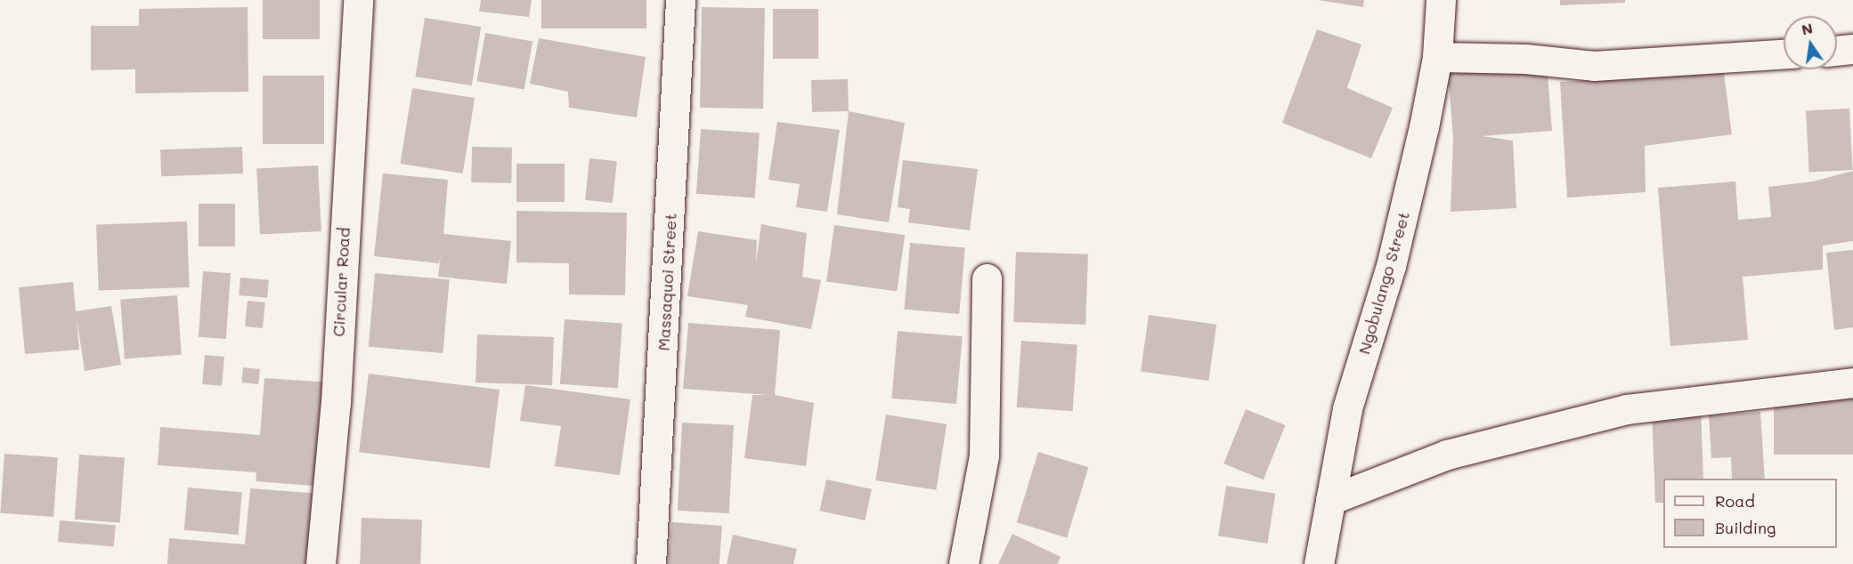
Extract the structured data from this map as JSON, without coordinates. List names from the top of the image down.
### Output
{
  "streets": {
    "street": ["Circular Road", "Massaquoi Street", "Ngobulango Street"]
  },
  "legend": ["Road", "Building"],
  "north": "top"
}
